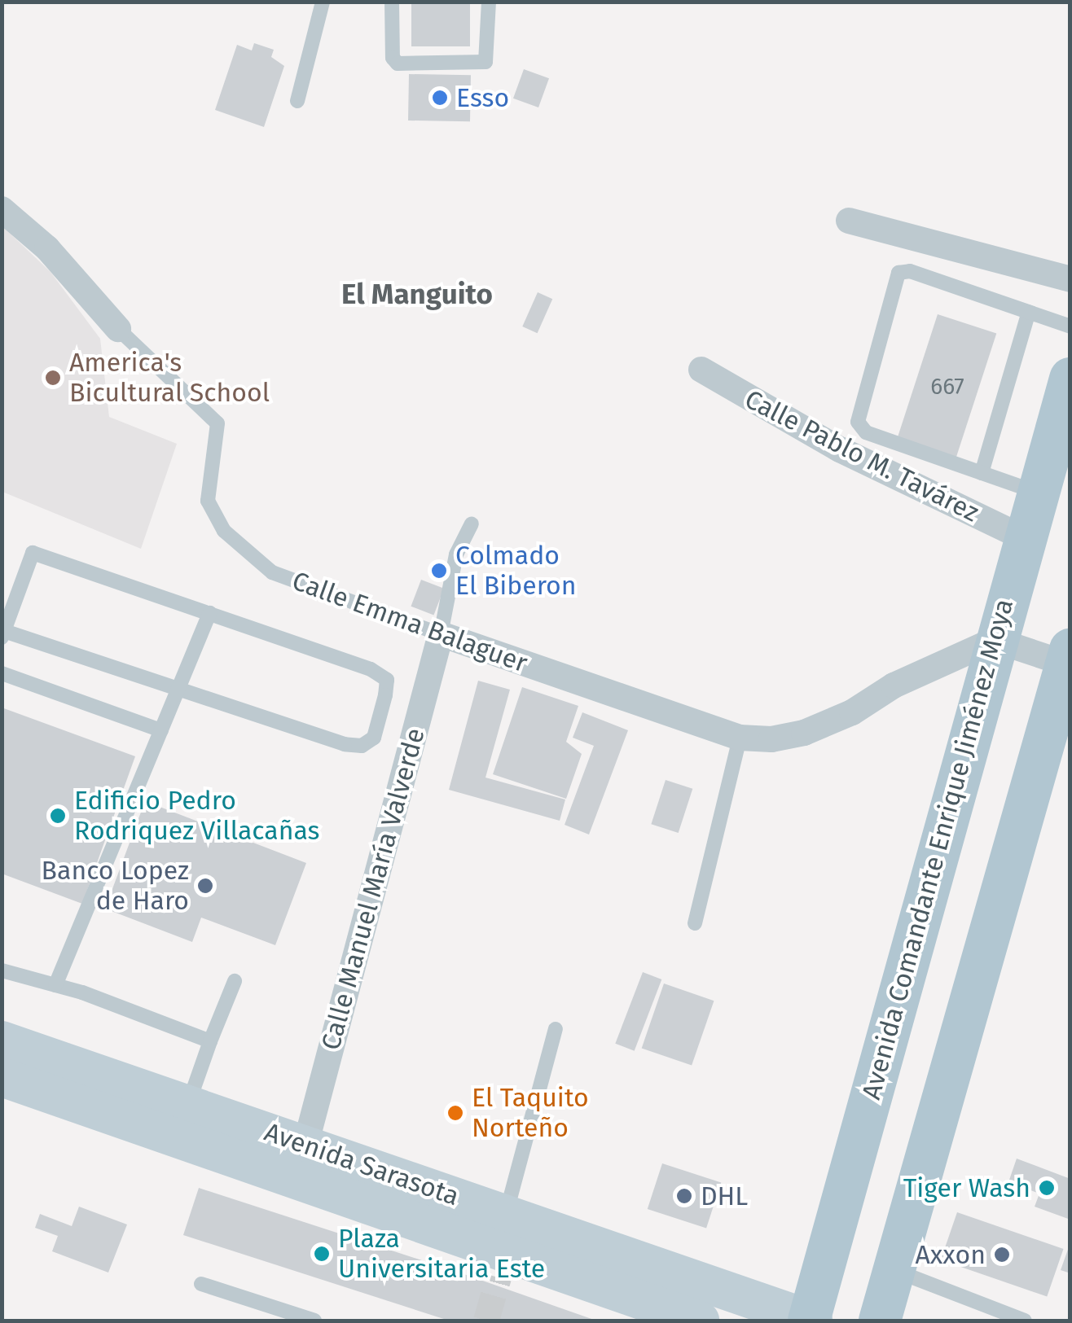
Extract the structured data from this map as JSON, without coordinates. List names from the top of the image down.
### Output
{
  "streets": {
    "main road": ["Avenida Comandante Enrique Jiménez Moya", "Avenida Sarasota"],
    "street": ["Calle Pablo M. Tavárez", "Calle Emma Balaguer", "Calle Manuel María Valverde"]
  },
  "crossings": [
    ["Calle Pablo M. Tavárez", "Avenida Comandante Enrique Jiménez Moya"],
    ["Calle Emma Balaguer", "Avenida Comandante Enrique Jiménez Moya"],
    ["Calle Emma Balaguer", "Calle Manuel María Valverde"],
    ["Avenida Comandante Enrique Jiménez Moya", "Avenida Sarasota"],
    ["Calle Manuel María Valverde", "Avenida Sarasota"]
  ],
  "districts": ["El Manguito"],
  "places": [
    "Esso",
    "America's Bicultural School",
    "Colmado El Biberon",
    "Edificio Pedro Rodriquez Villacañas",
    "Banco Lopez de Haro",
    "El Taquito Norteño",
    "Tiger Wash",
    "DHL",
    "Plaza Universitaria Este",
    "Axxon"
  ],
  "house_numbers": ["667"]
}
